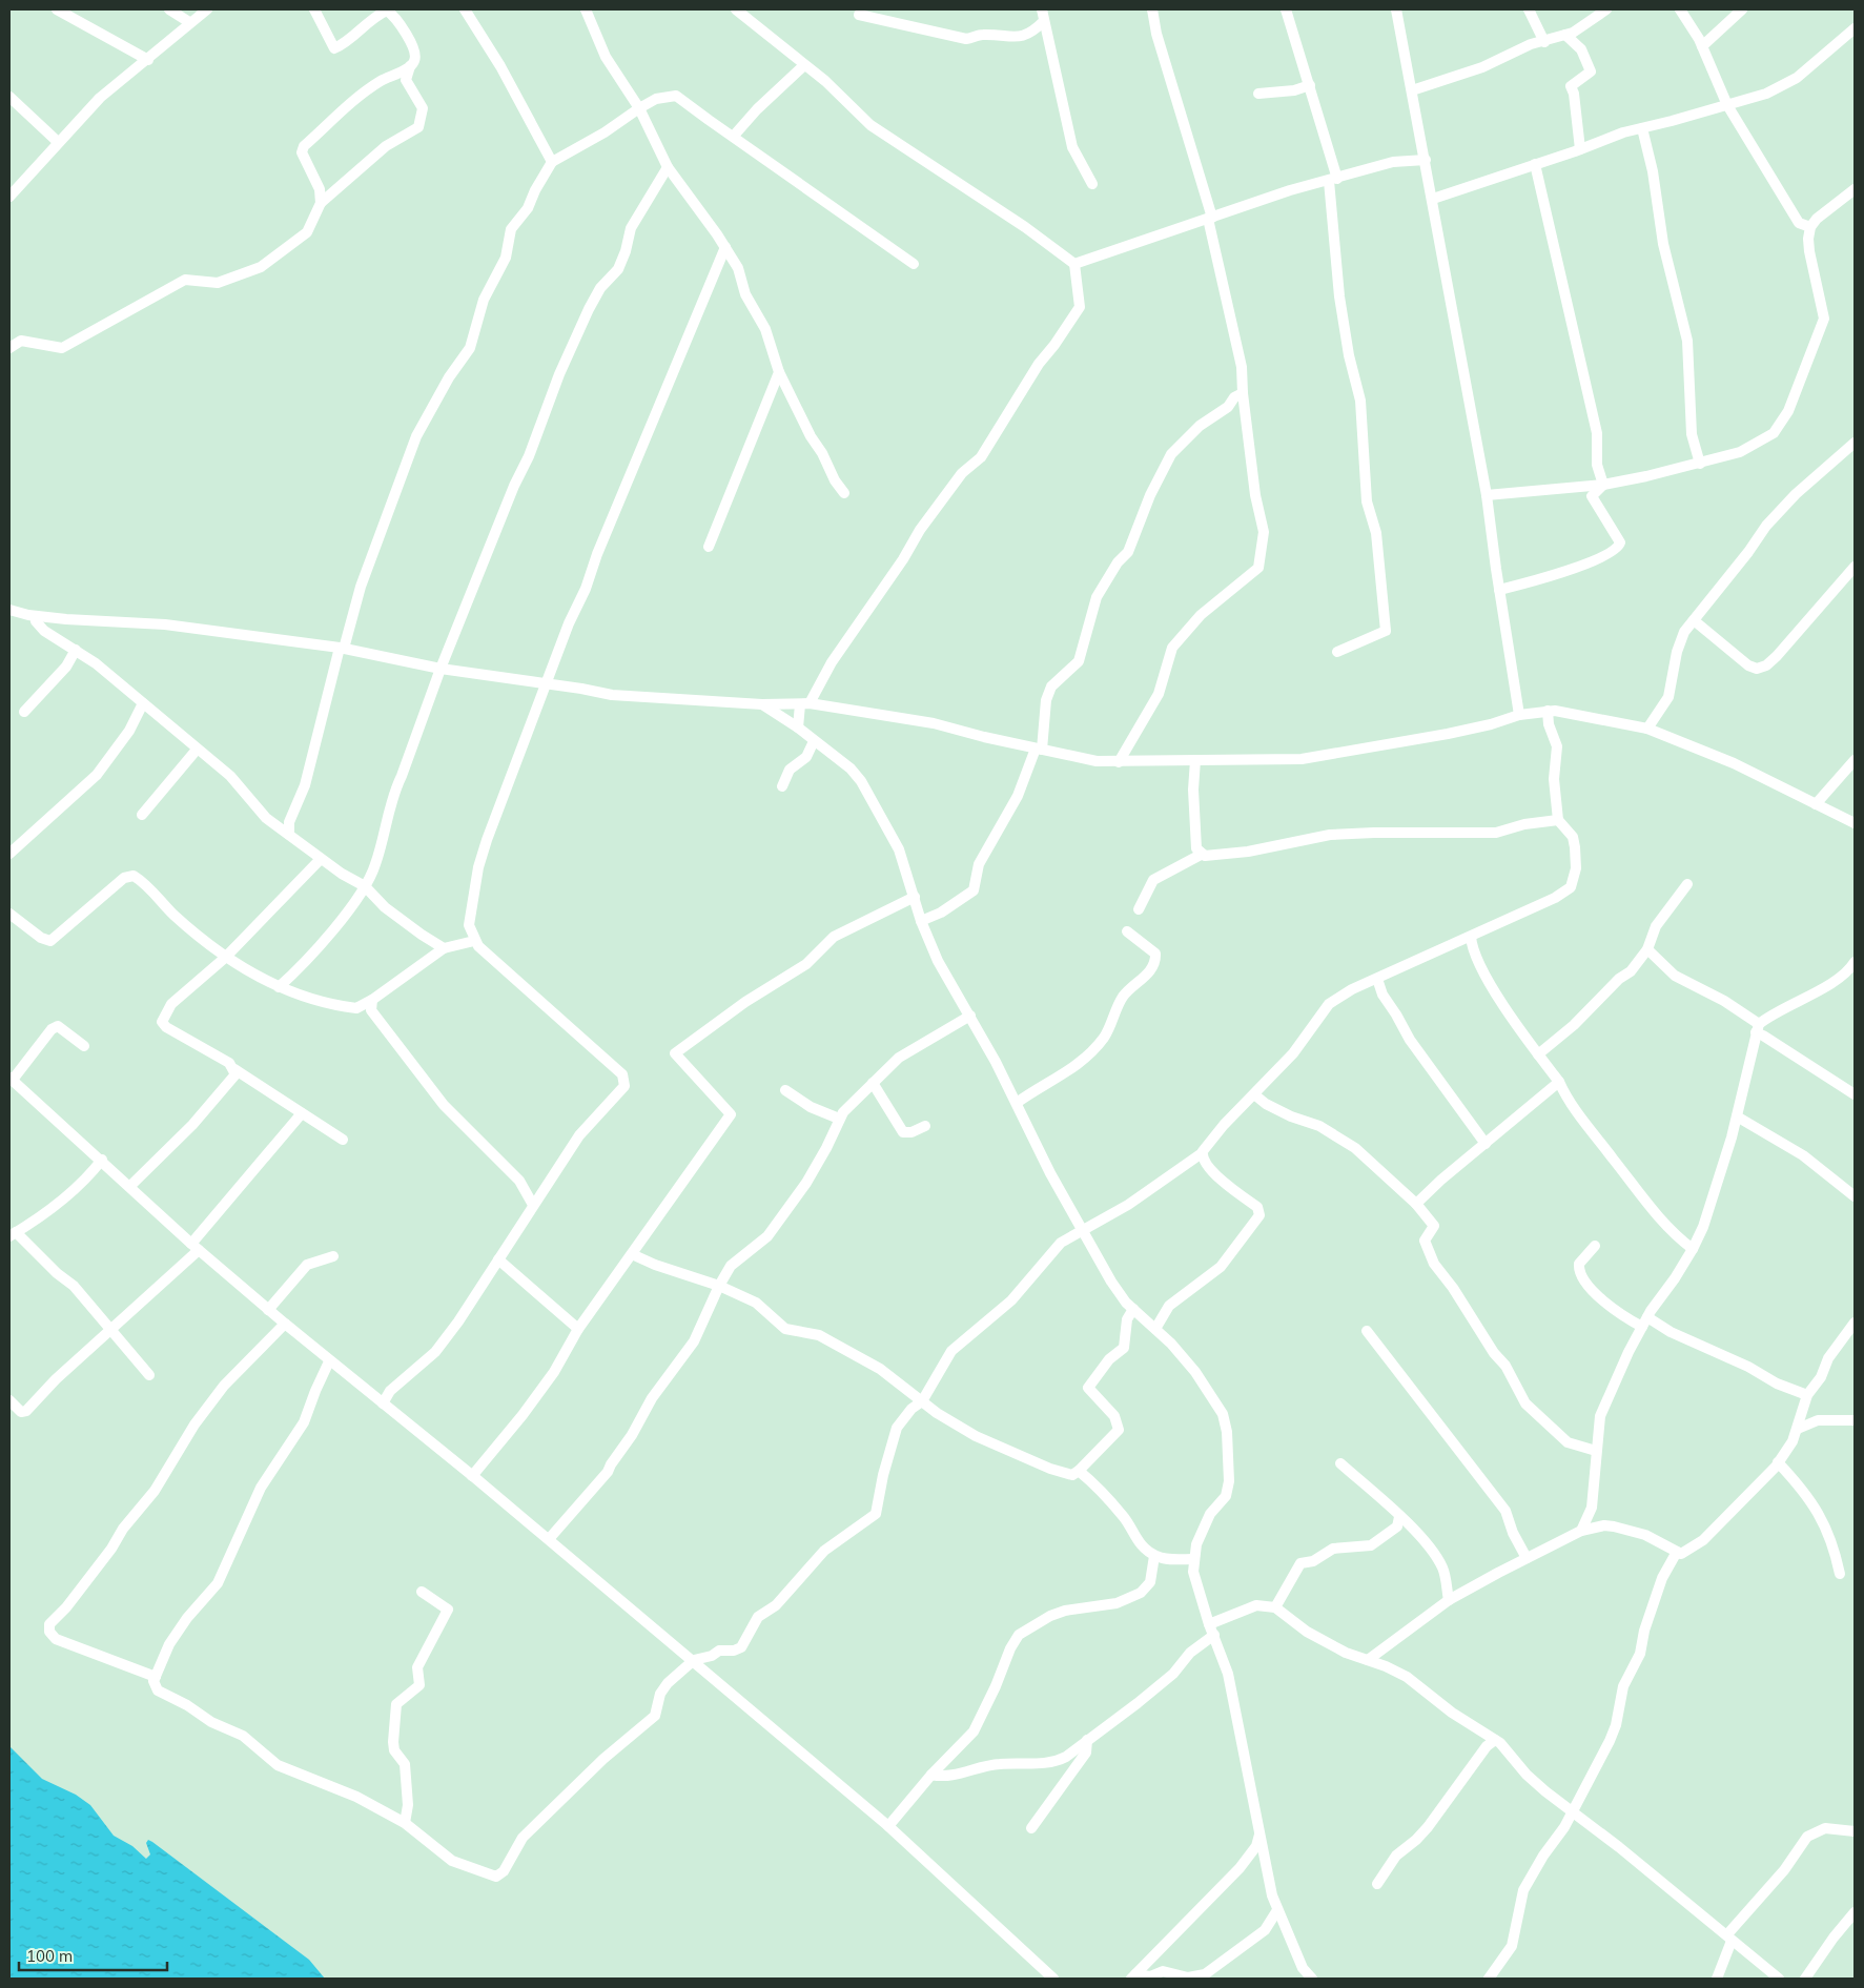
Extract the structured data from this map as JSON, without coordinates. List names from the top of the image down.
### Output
{
  "scale_bar": "100 m"
}
